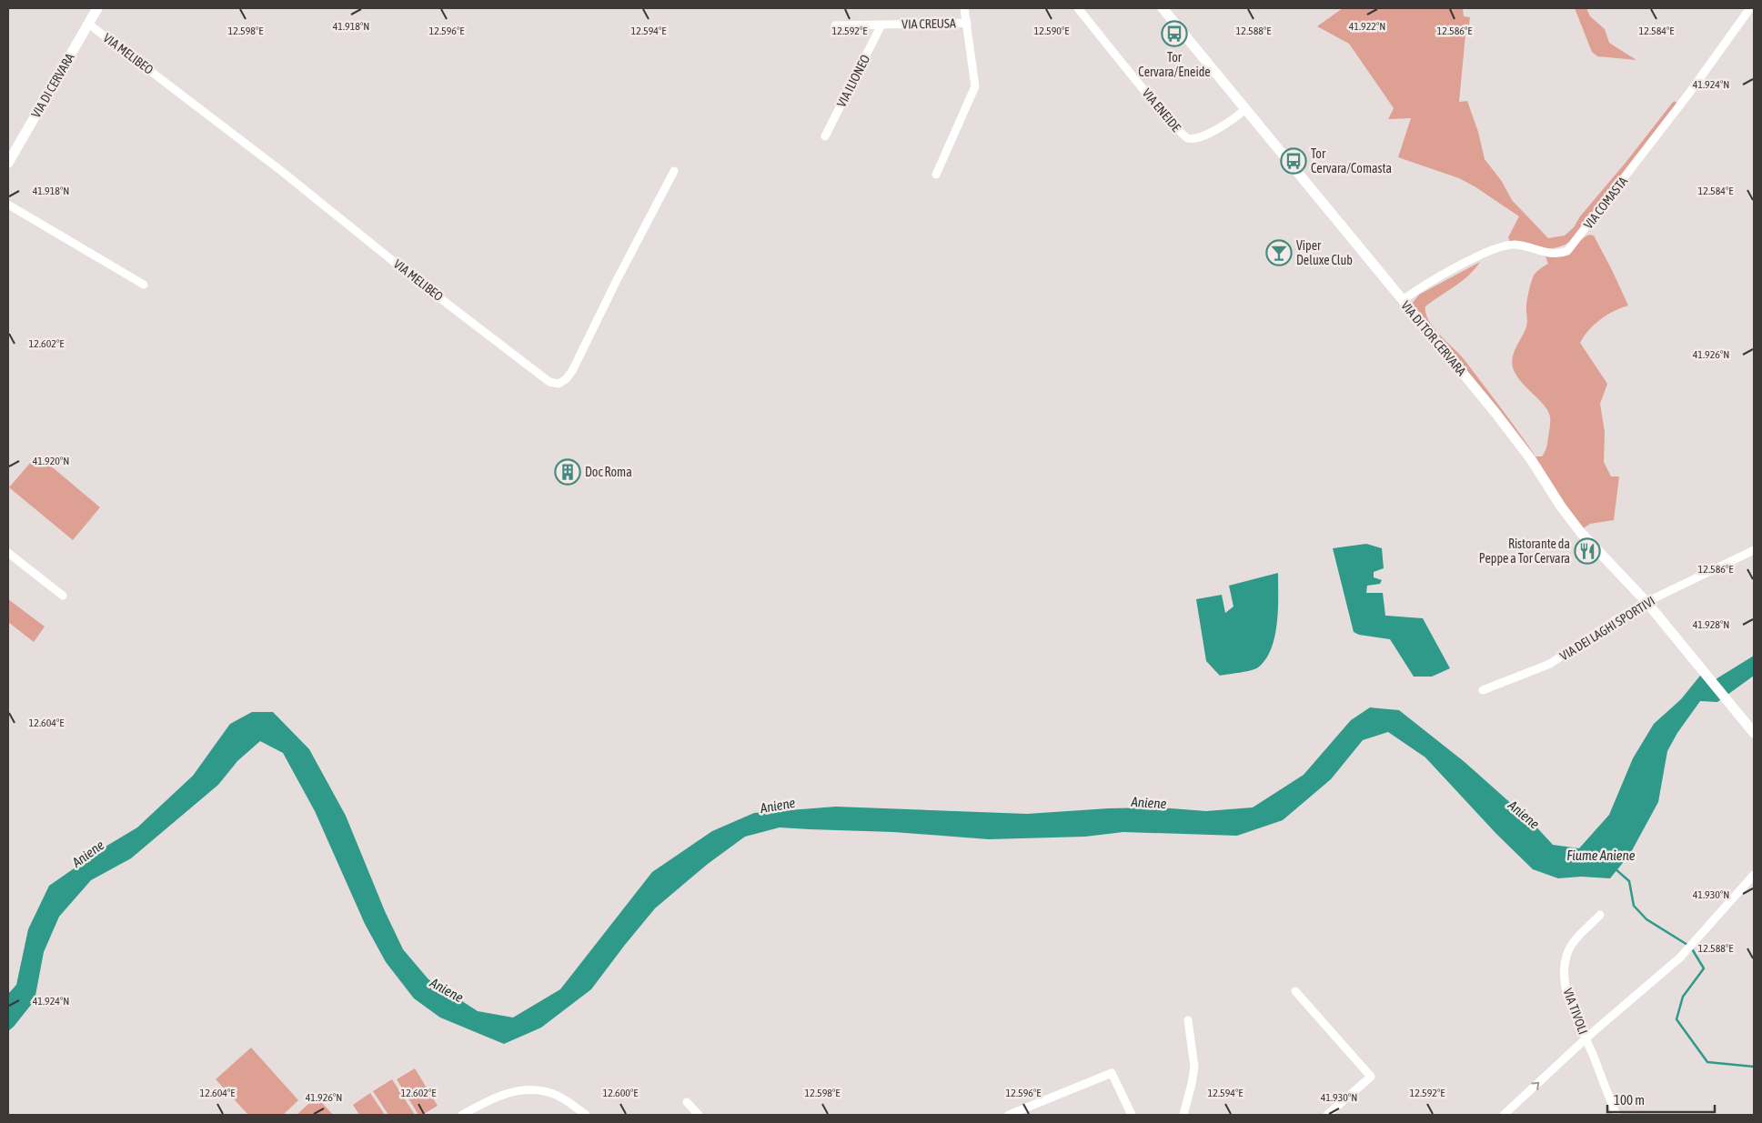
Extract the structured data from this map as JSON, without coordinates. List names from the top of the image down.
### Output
{
  "streets": {
    "street": [
      "VIA CREUSA",
      "VIA MELIBEO",
      "VIA ILIONEO",
      "VIA DI CERVARA",
      "VIA ENEIDE",
      "VIA COMASTA",
      "VIA DI TOR CERVARA",
      "VIA DEI LAGHI SPORTIVI",
      "VIA TIVOLI"
    ]
  },
  "crossings": [
    ["VIA CREUSA", "VIA ILIONEO"],
    ["VIA MELIBEO", "VIA DI CERVARA"],
    ["VIA ENEIDE", "VIA DI TOR CERVARA"],
    ["VIA COMASTA", "VIA DI TOR CERVARA"],
    ["VIA DI TOR CERVARA", "VIA DEI LAGHI SPORTIVI"]
  ],
  "water": ["Aniene", "Fiume Aniene"],
  "places": {
    "bus stop": ["Tor Cervara/Eneide", "Tor Cervara/Comasta"],
    "bar": ["Viper Deluxe Club"],
    "building": ["Doc Roma"],
    "restaurant": ["Ristorante da Peppe a Tor Cervara"]
  },
  "scale_bar": "100 m",
  "coordinates": [
    "41.918°N",
    "41.922°N",
    "12.598°E",
    "12.596°E",
    "12.594°E",
    "12.592°E",
    "12.590°E",
    "12.588°E",
    "12.586°E",
    "12.584°E",
    "41.924°N",
    "12.602°E",
    "41.926°N",
    "41.920°N",
    "41.928°N",
    "12.604°E",
    "41.930°N",
    "12.600°E"
  ]
}
